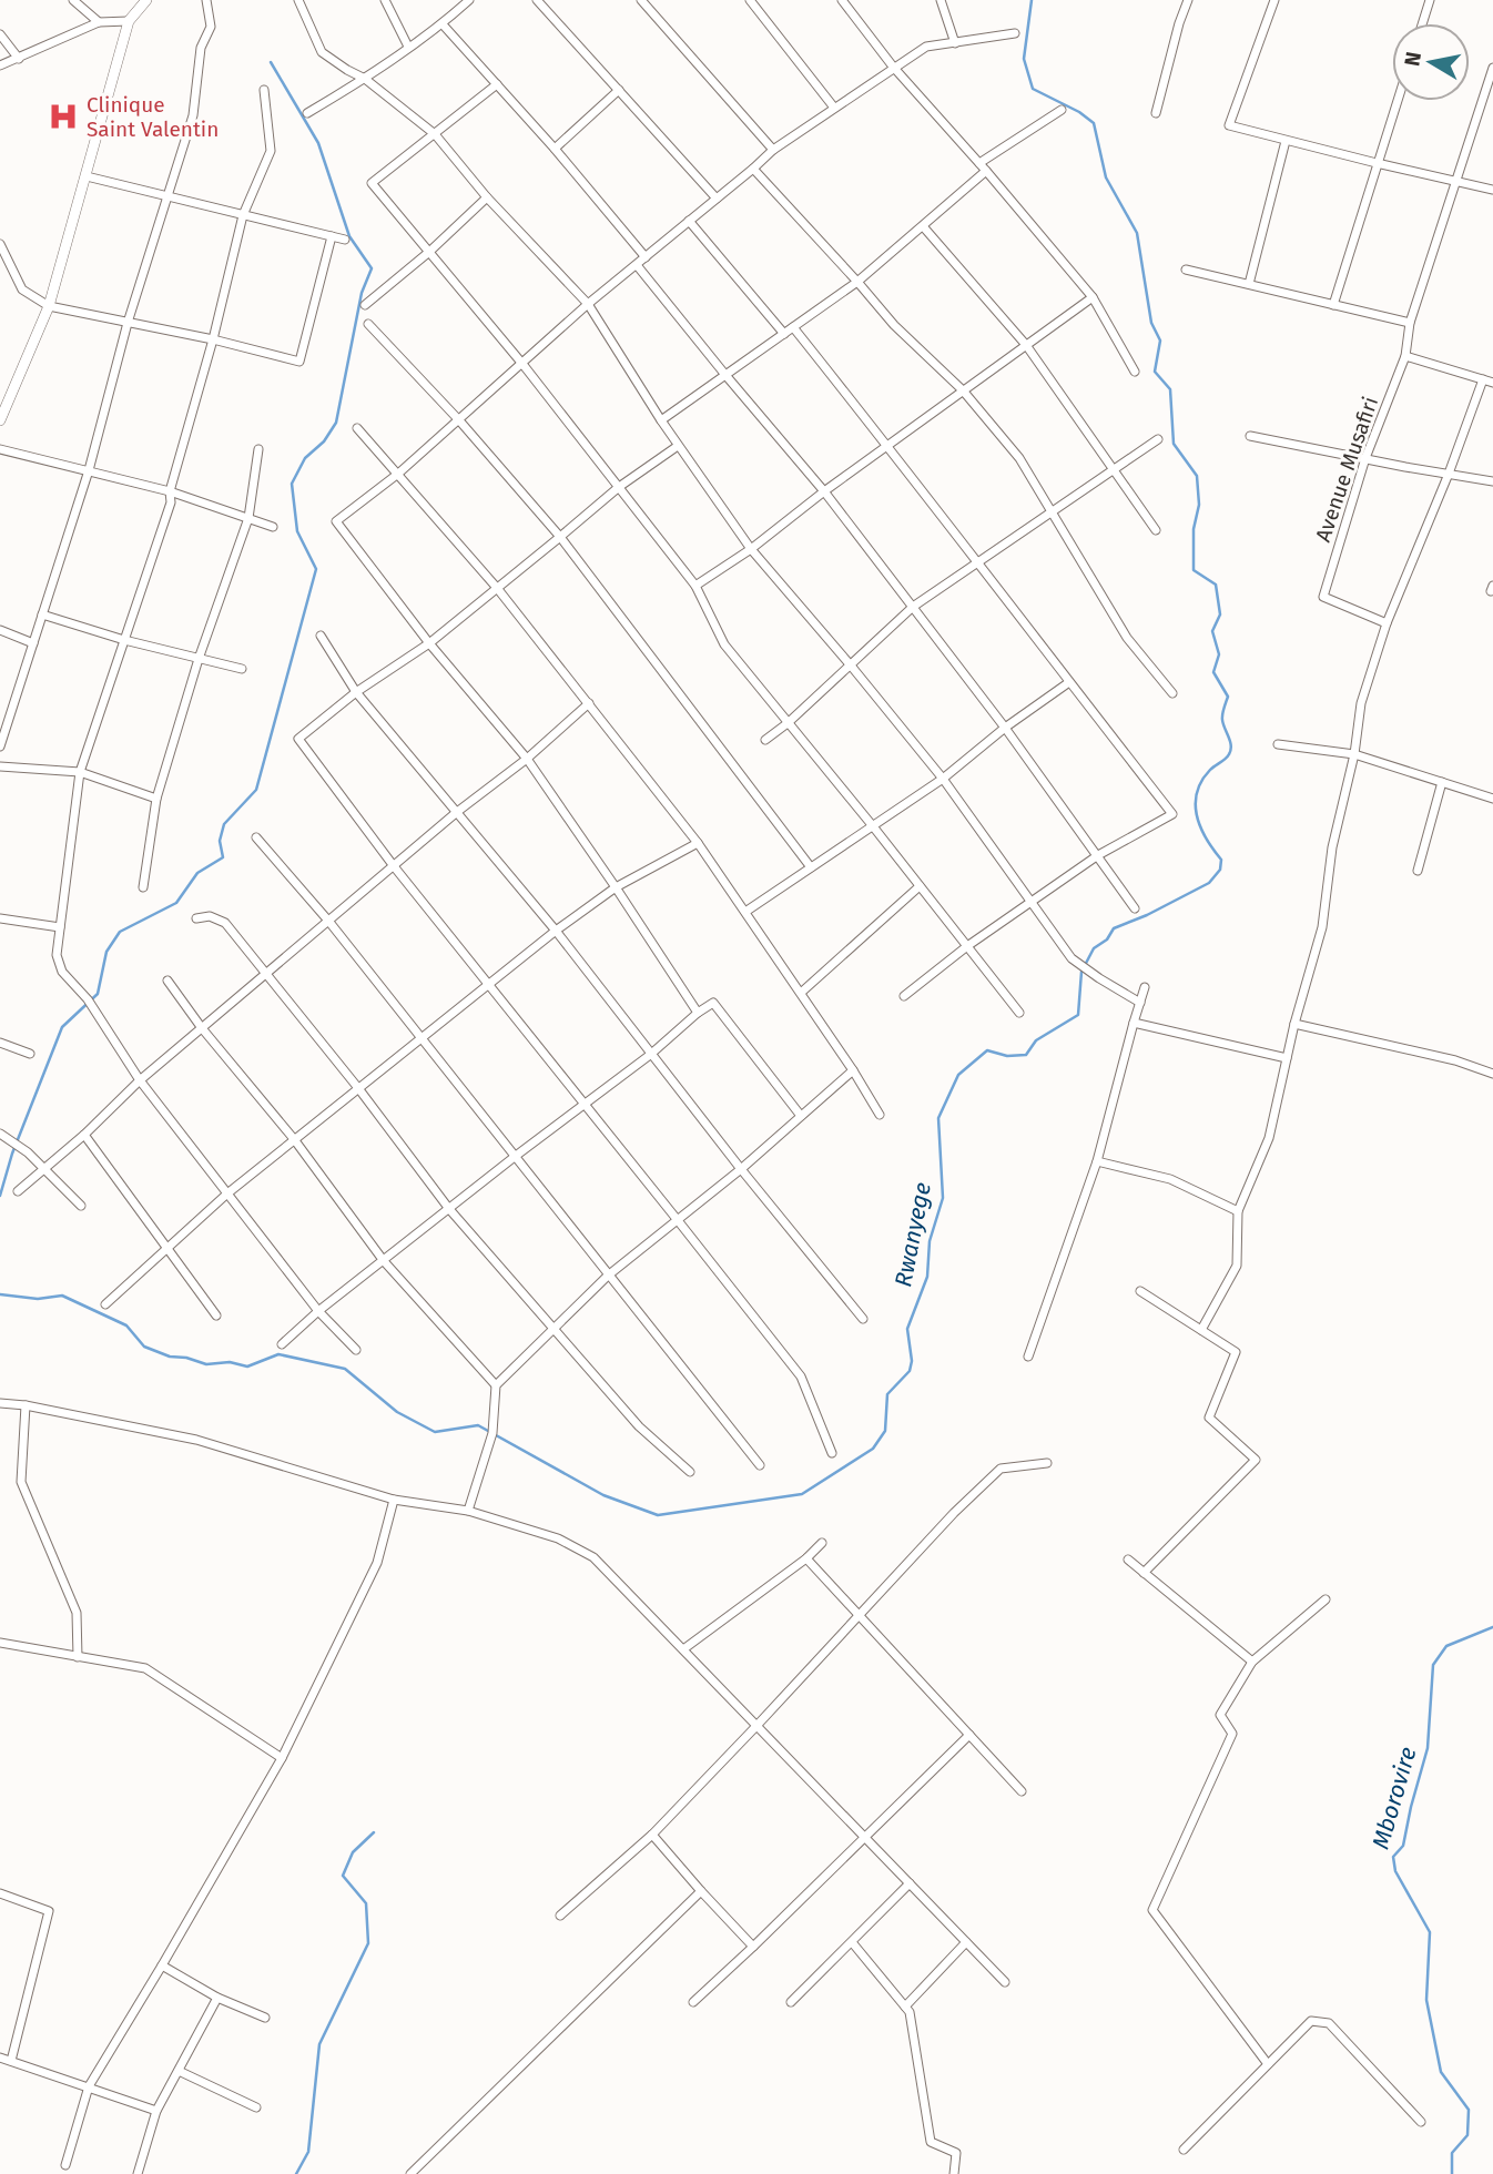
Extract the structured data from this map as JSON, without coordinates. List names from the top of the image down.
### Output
{
  "streets": {
    "street": ["Avenue Musafiri"]
  },
  "water": ["Rwanyege", "Mborovire"],
  "places": {
    "hospital": ["Clinique Saint Valentin"]
  },
  "north": "left"
}
